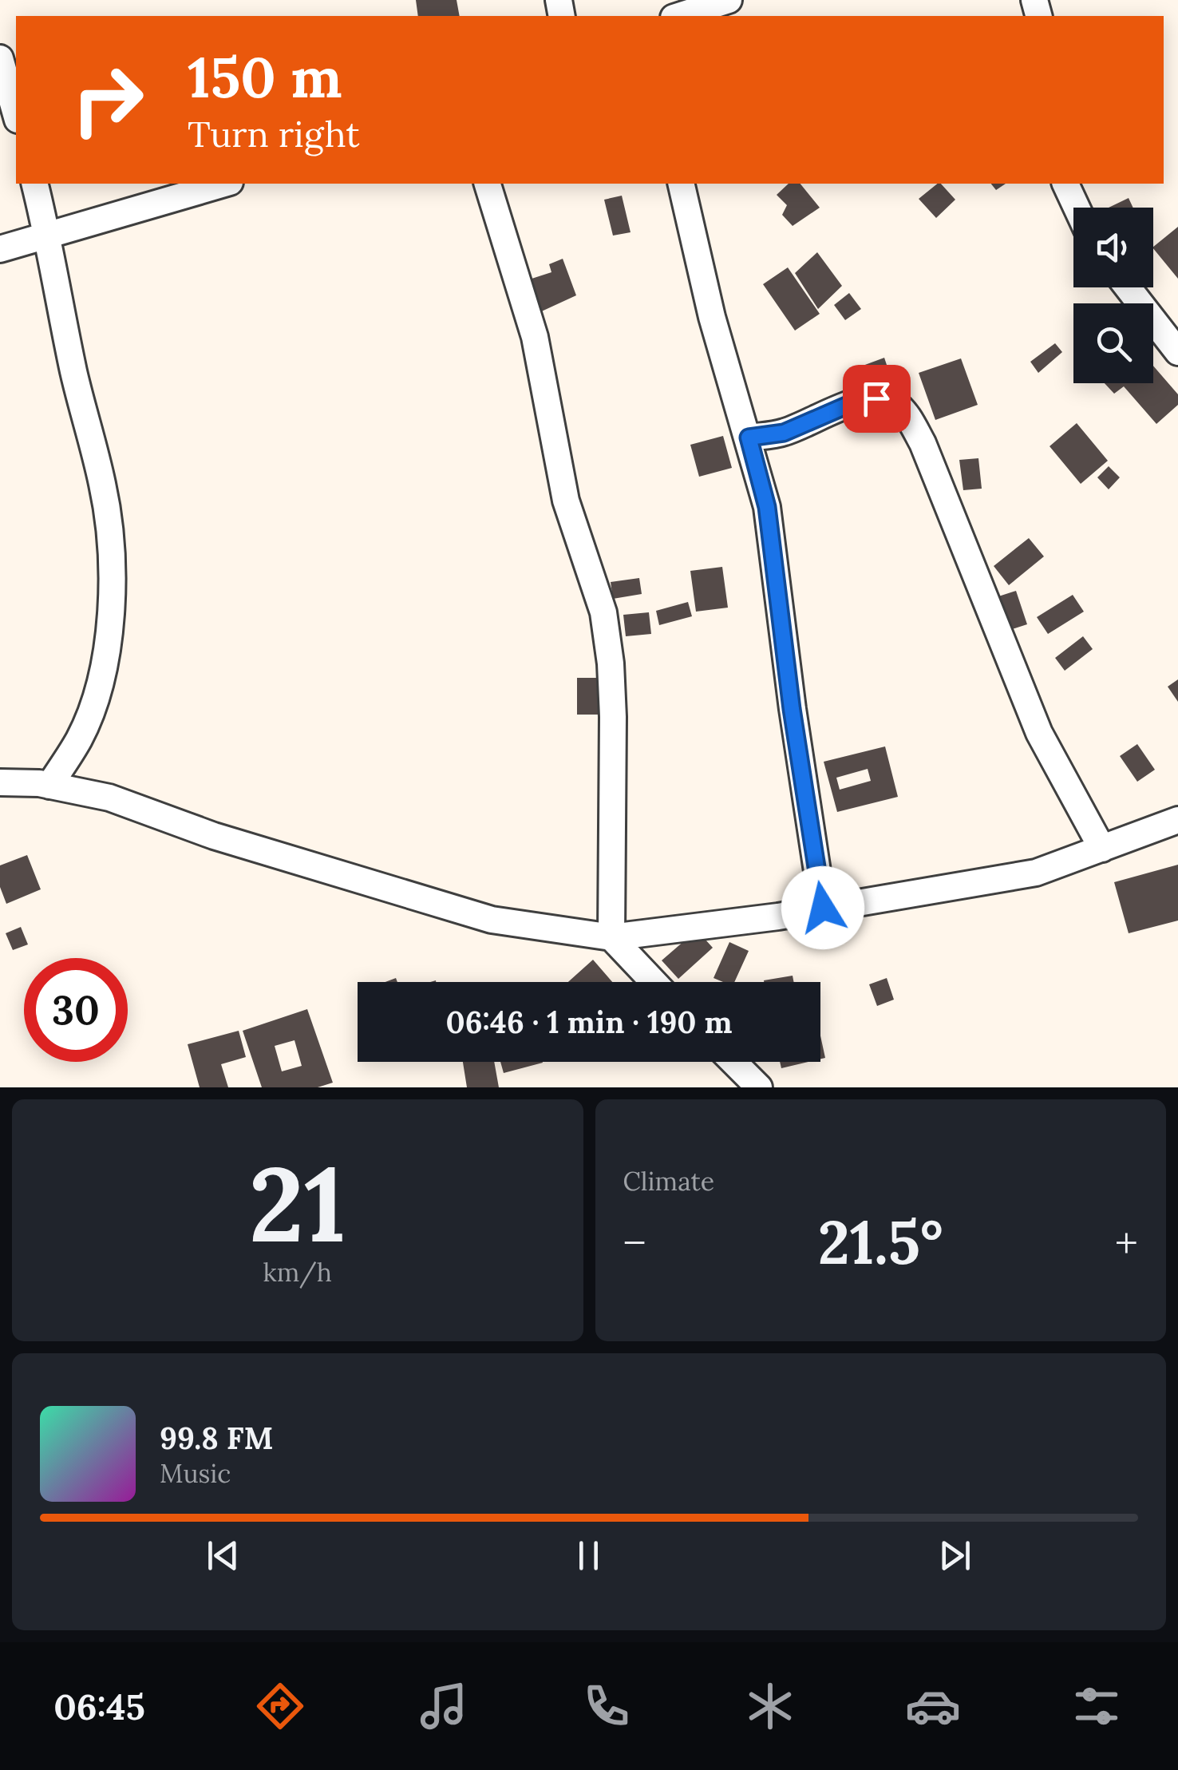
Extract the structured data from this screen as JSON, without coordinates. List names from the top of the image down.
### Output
{
  "page": {
    "turn": ["150 m", "Turn right"],
    "limit": "30",
    "trip": "06:46 · 1 min · 190 m",
    "tile": [
      ["21", "km/h"],
      "Climate"
    ],
    "heat": ["−", "21.5°", "+"],
    "song": ["99.8 FM", "Music"],
    "tabs": "06:45"
  }
}
